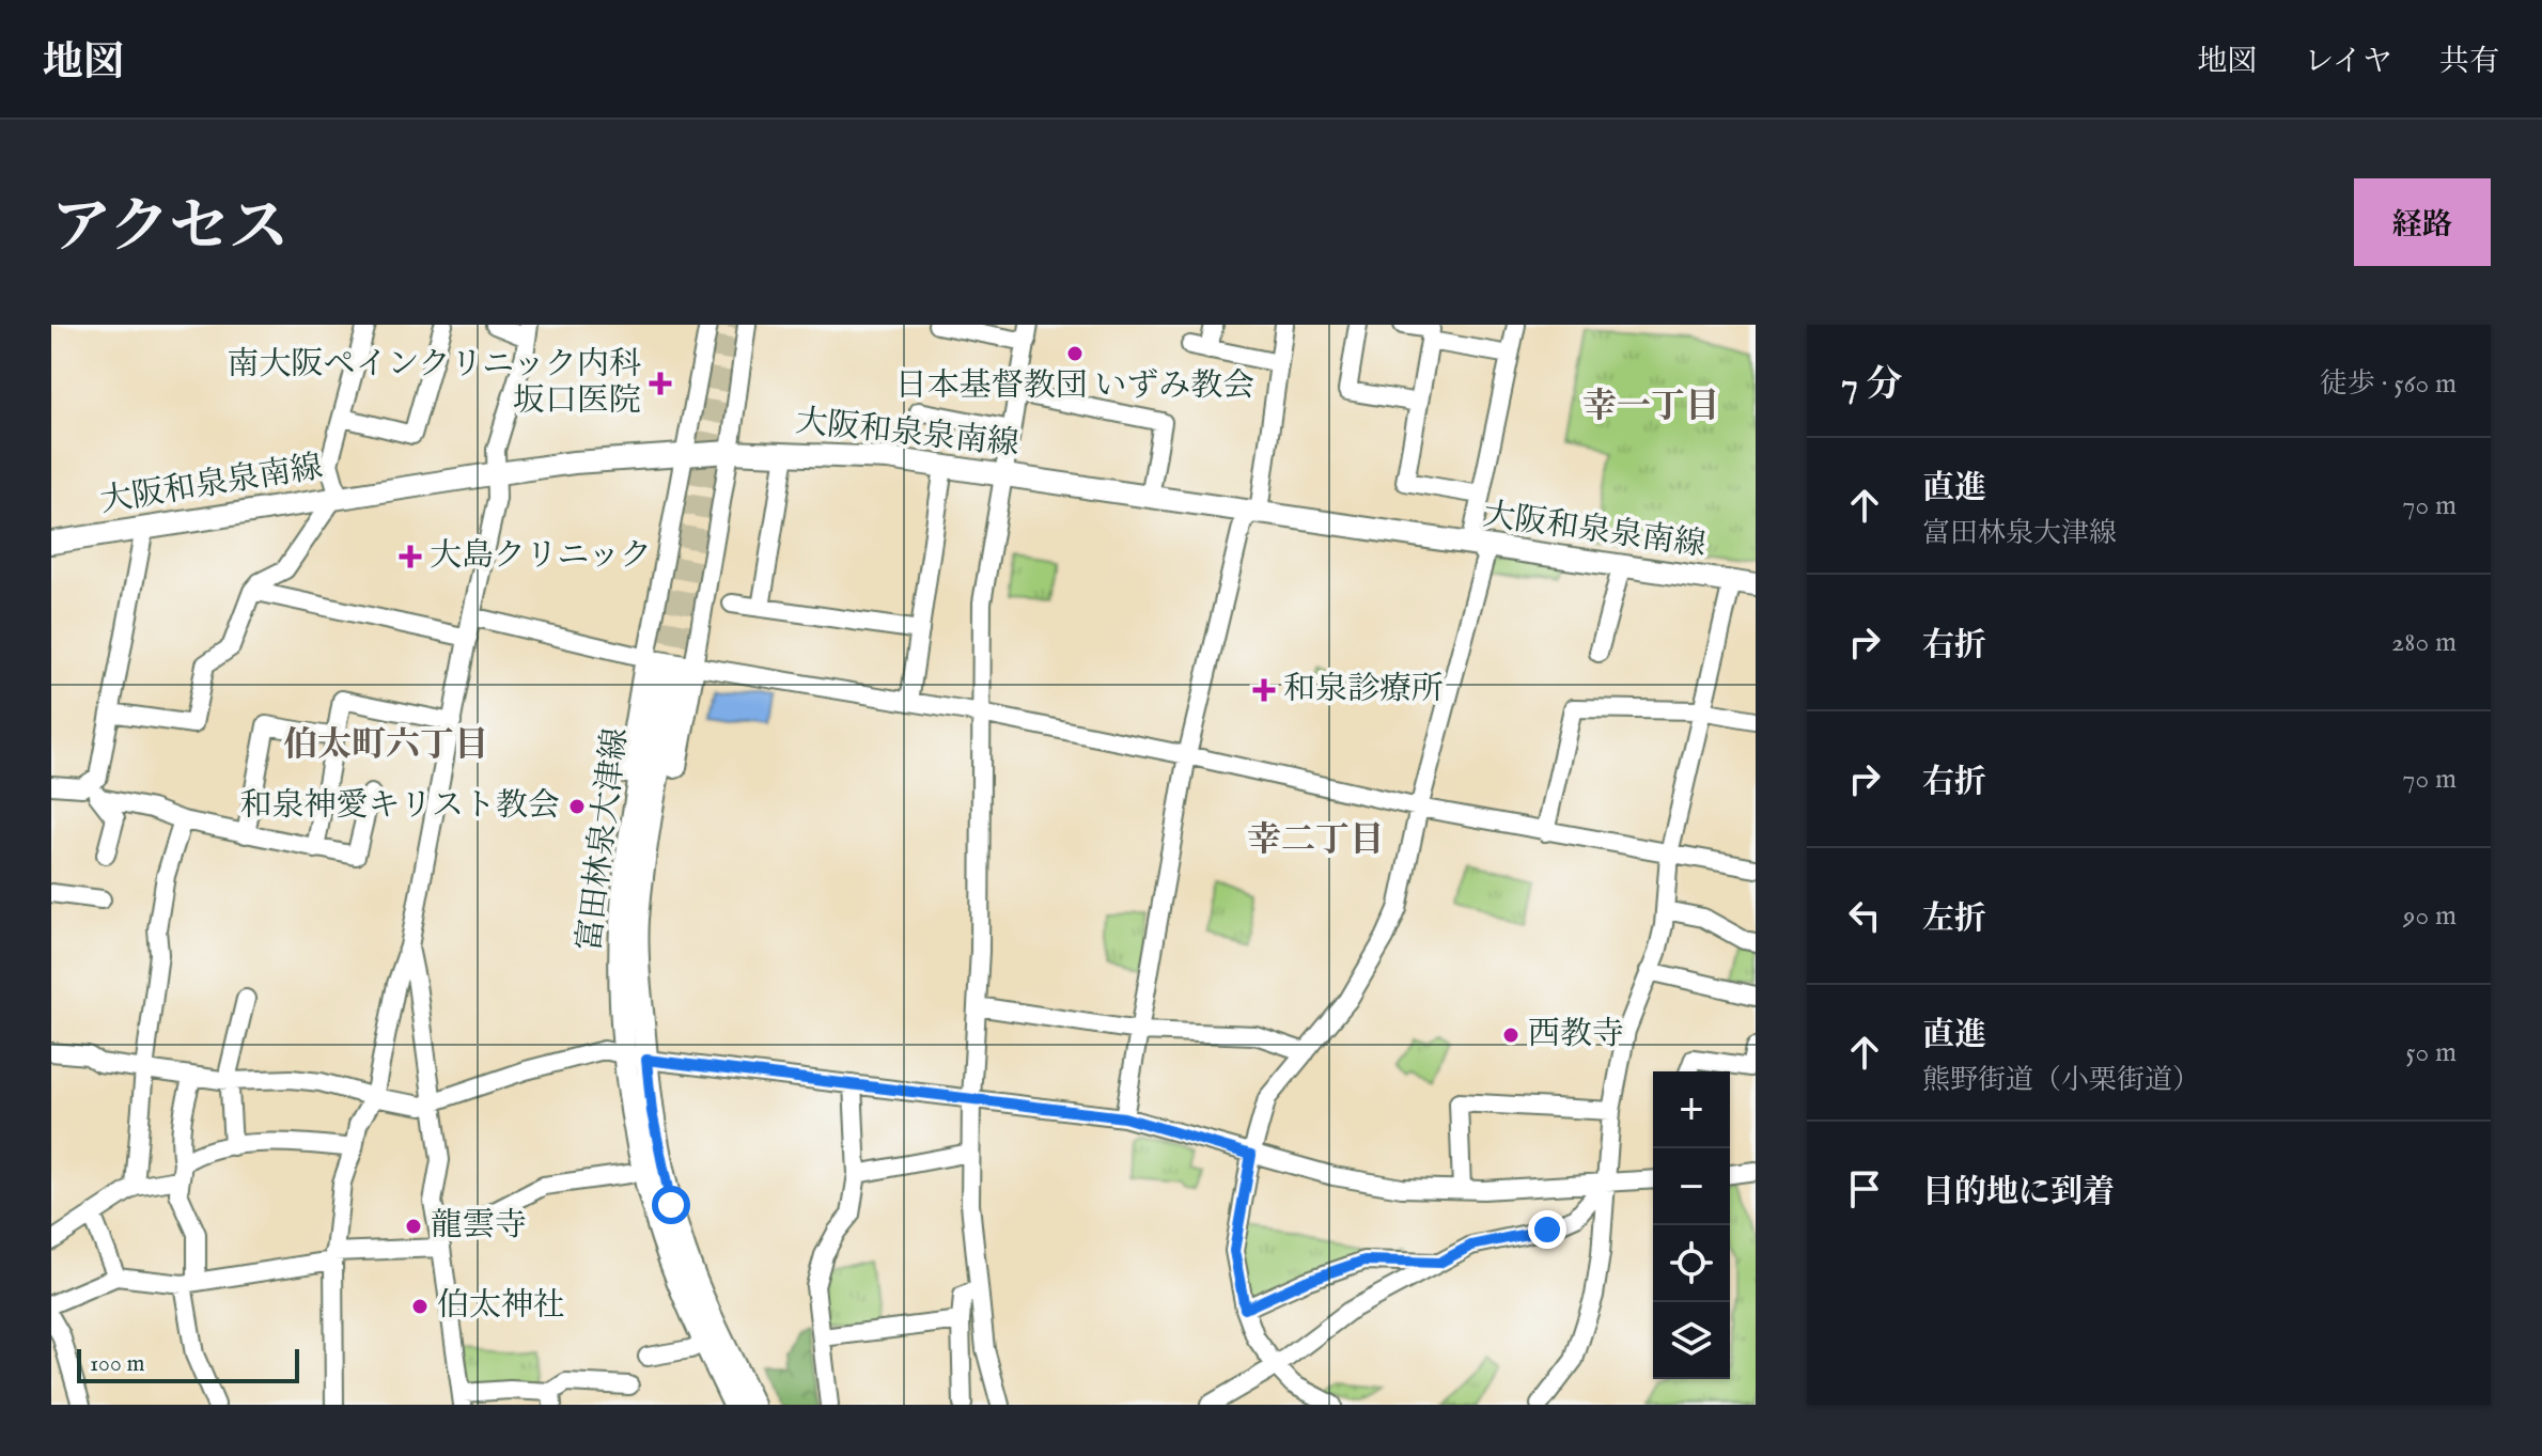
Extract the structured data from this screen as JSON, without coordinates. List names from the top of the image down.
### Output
{
  "streets": {
    "main road": ["大阪和泉泉南線", "富田林泉大津線"]
  },
  "districts": ["幸一丁目", "伯太町六丁目", "幸二丁目"],
  "places": {
    "other": [
      "日本基督教団 いずみ教会",
      "和泉神愛キリスト教会",
      "西教寺",
      "龍雲寺",
      "伯太神社"
    ],
    "health": ["南大阪ペインクリニック内科 坂口医院", "大島クリニック", "和泉診療所"]
  },
  "scale_bar": "100 m",
  "page": {
    "header": "地図",
    "nav": ["地図", "レイヤ", "共有"],
    "title": "アクセス",
    "buttons": "経路",
    "heading": ["7 分", "徒歩 · 560 m"],
    "list": [
      ["直進", "富田林泉大津線", "70 m"],
      ["右折", "280 m"],
      ["右折", "70 m"],
      ["左折", "90 m"],
      ["直進", "熊野街道（小栗街道）", "50 m"],
      "目的地に到着"
    ],
    "map_buttons": ["+", "−"],
    "scale": "100 m"
  }
}
